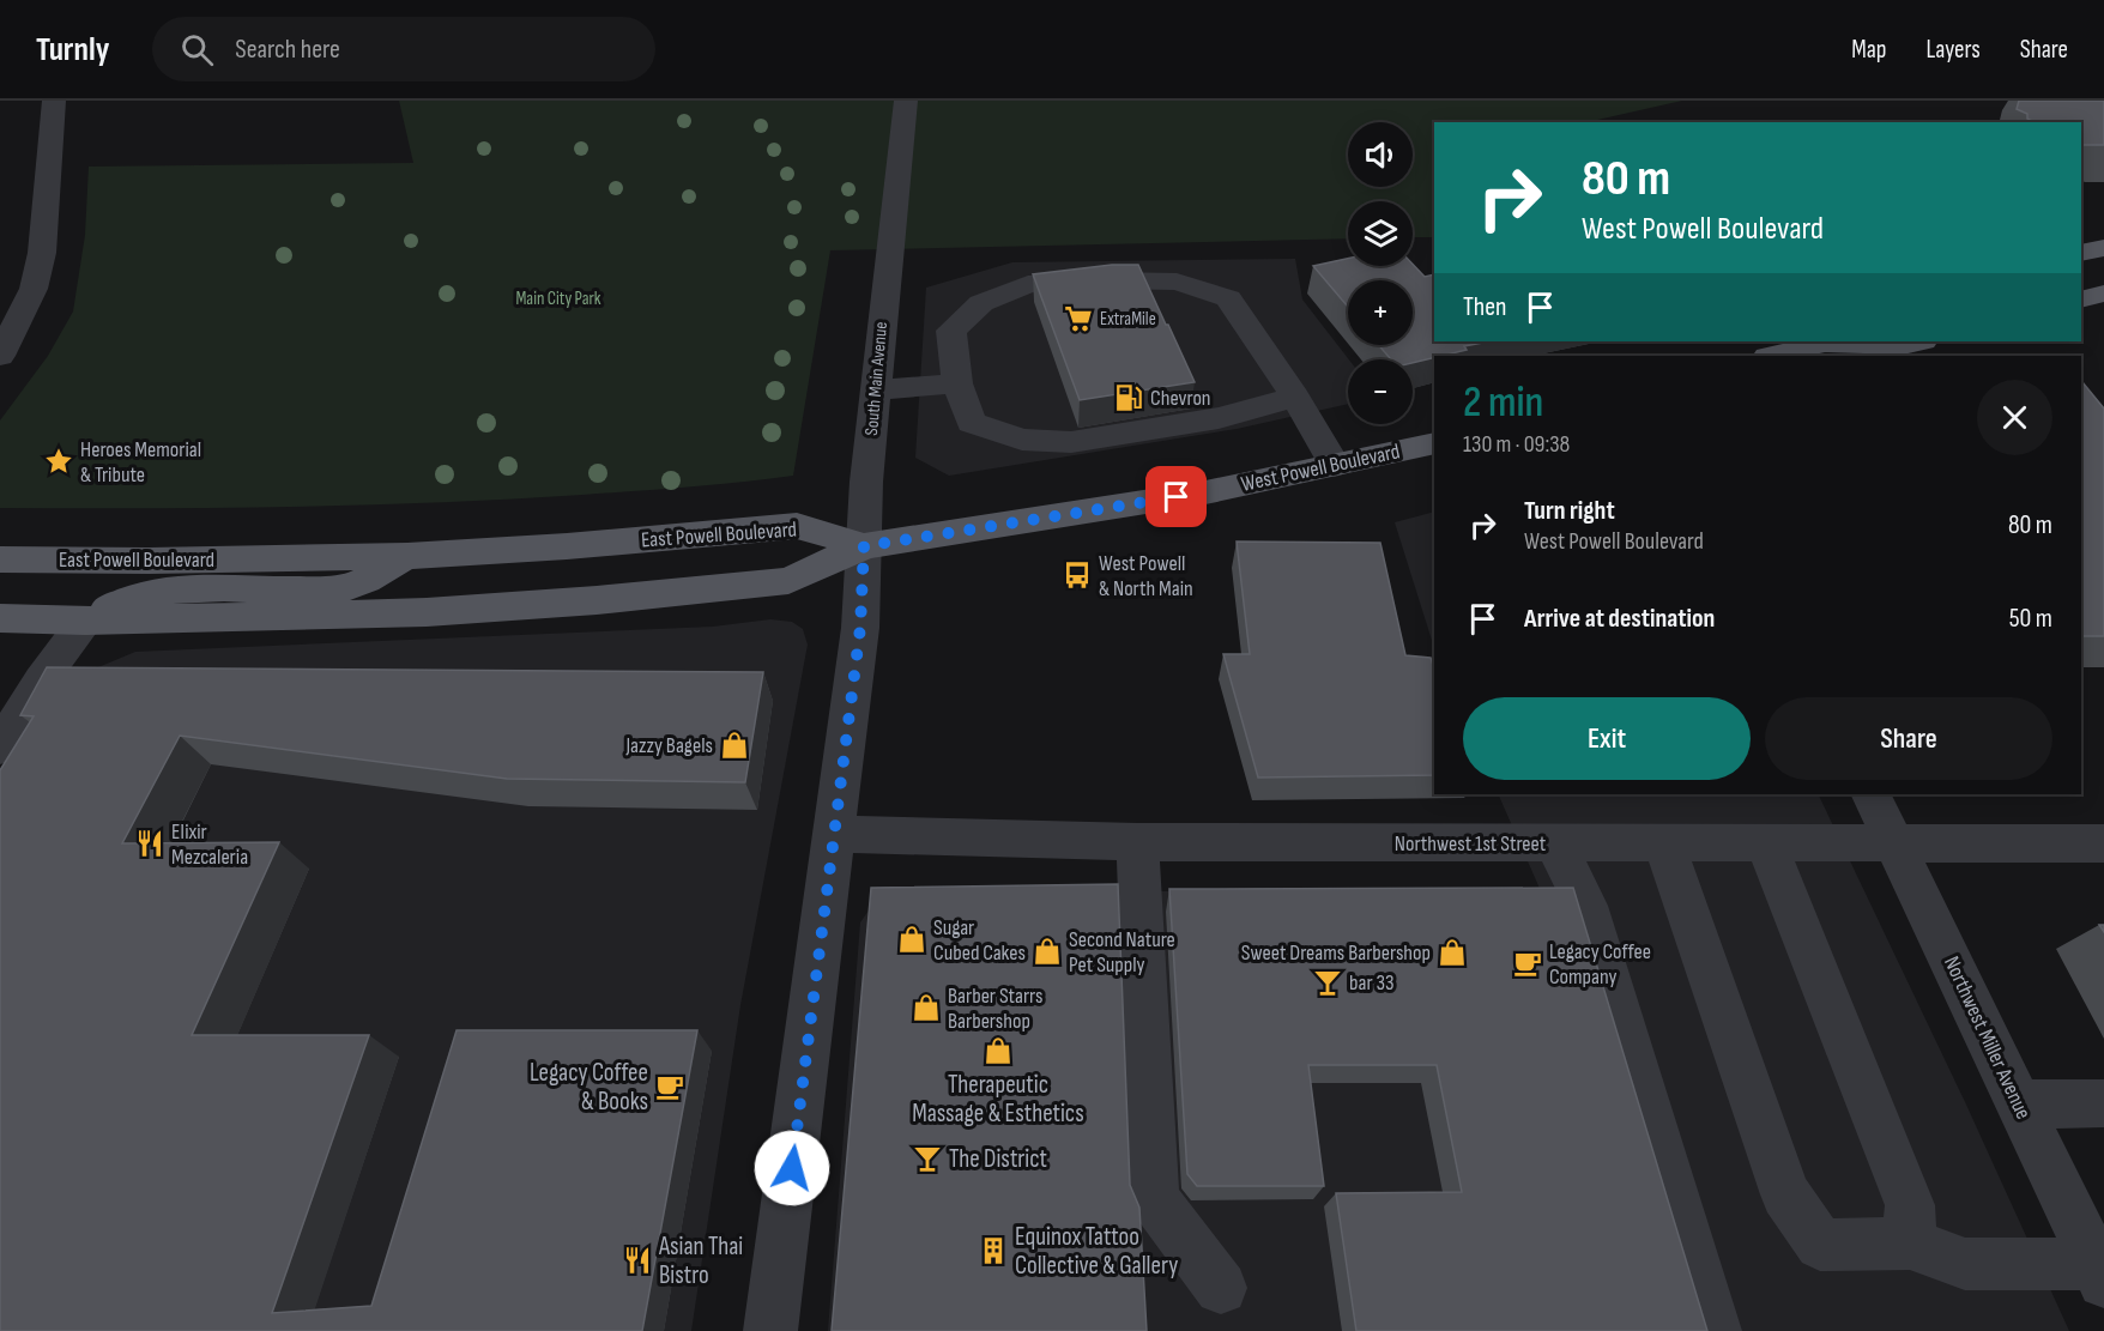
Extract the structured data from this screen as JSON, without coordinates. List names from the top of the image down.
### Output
{
  "streets": {
    "main road": ["West Powell Boulevard", "East Powell Boulevard"],
    "street": ["South Main Avenue", "Northwest 1st Street", "Northwest Miller Avenue"]
  },
  "crossings": [
    ["South Main Avenue", "West Powell Boulevard"],
    ["South Main Avenue", "East Powell Boulevard"],
    ["South Main Avenue", "Northwest 1st Street"],
    ["West Powell Boulevard", "East Powell Boulevard"],
    ["Northwest 1st Street", "Northwest Miller Avenue"]
  ],
  "parks": ["Main City Park"],
  "places": {
    "supermarket": ["ExtraMile"],
    "fuel station": ["Chevron"],
    "place": ["Heroes Memorial & Tribute"],
    "bus stop": ["West Powell & North Main"],
    "shop": [
      "Jazzy Bagels",
      "Sugar Cubed Cakes",
      "Second Nature Pet Supply",
      "Sweet Dreams Barbershop",
      "Barber Starrs Barbershop",
      "Therapeutic Massage & Esthetics"
    ],
    "restaurant": ["Elixir Mezcaleria", "Asian Thai Bistro"],
    "cafe": ["Legacy Coffee Company", "Legacy Coffee & Books"],
    "bar": ["bar 33", "The District"],
    "building": ["Equinox Tattoo Collective & Gallery"]
  },
  "page": {
    "header": "Turnly",
    "search": "Search here",
    "nav": ["Map", "Layers", "Share"],
    "map_buttons": ["+", "−"],
    "turn": ["80 m", "West Powell Boulevard"],
    "then": "Then",
    "heading": ["2 min", "130 m · 09:38"],
    "list": [
      {
        "name": "Turn right",
        "note": "West Powell Boulevard",
        "value": "80 m"
      },
      {
        "name": "Arrive at destination",
        "value": "50 m"
      }
    ],
    "buttons": ["Exit", "Share"]
  }
}
